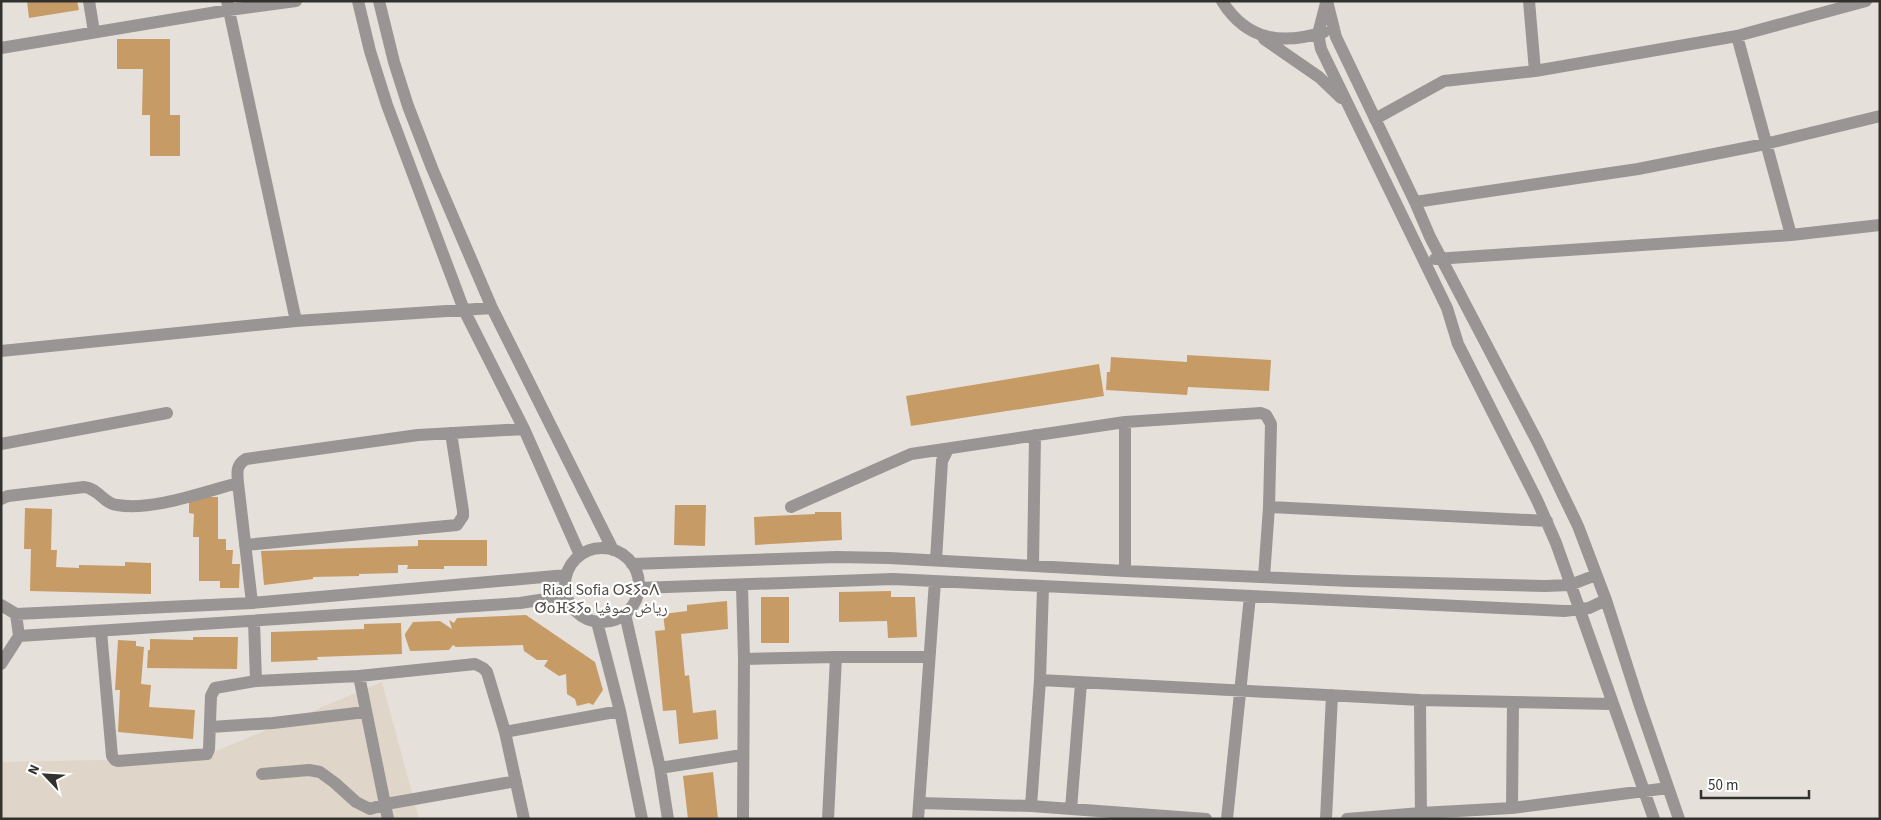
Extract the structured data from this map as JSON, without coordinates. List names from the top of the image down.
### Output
{
  "districts": ["Riad Sofia ⵔⵉⵢⴰⴷ ⵚoⴼⵉⵢⴰ رياض صوفيا"],
  "scale_bar": "50 m",
  "north": "top left"
}
